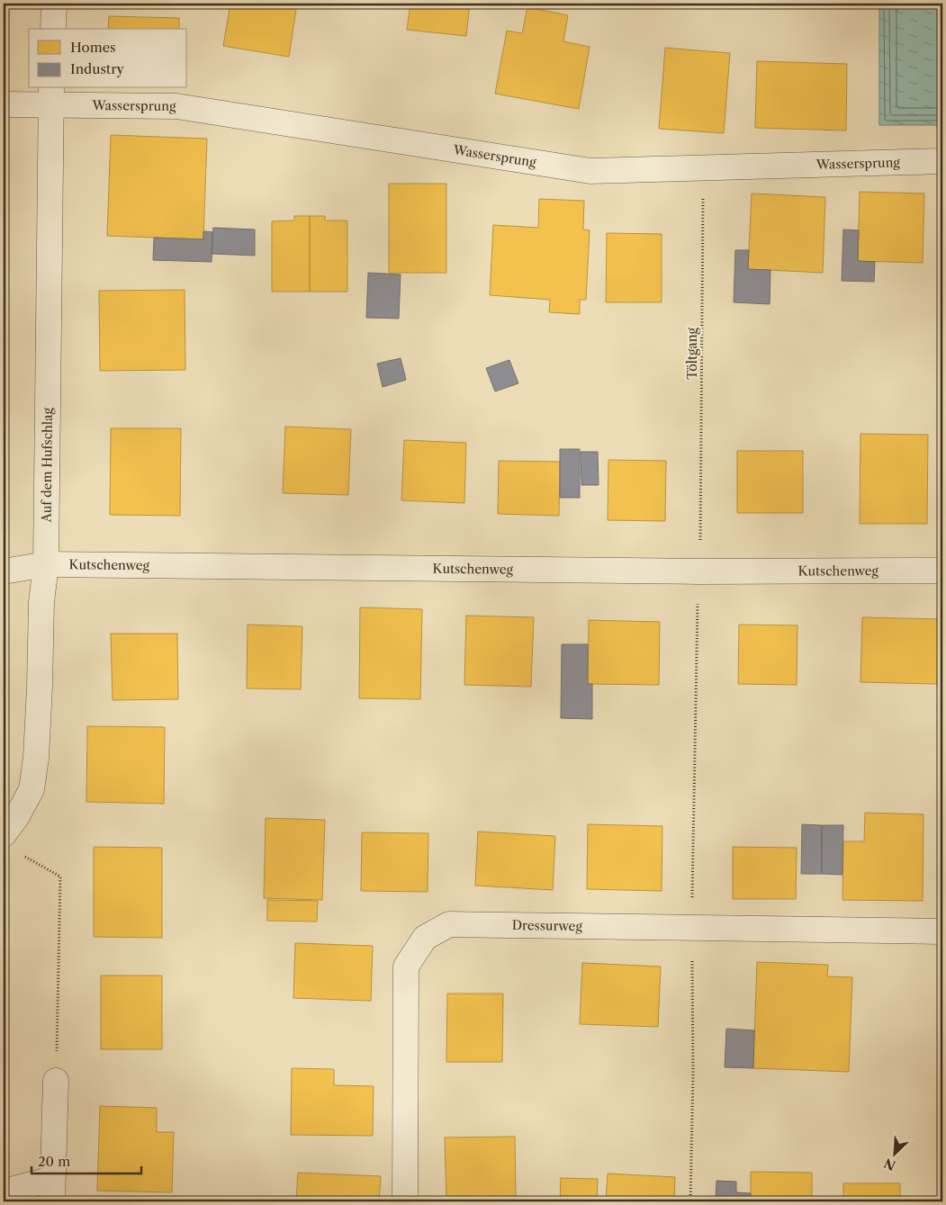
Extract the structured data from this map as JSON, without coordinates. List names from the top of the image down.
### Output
{
  "streets": {
    "street": [
      "Wassersprung",
      "Auf dem Hufschlag",
      "Kutschenweg",
      "Dressurweg"
    ],
    "path": ["Töltgang"]
  },
  "crossings": [
    ["Wassersprung", "Töltgang"],
    ["Wassersprung", "Auf dem Hufschlag"],
    ["Auf dem Hufschlag", "Kutschenweg"]
  ],
  "legend": ["Homes", "Industry"],
  "scale_bar": "20 m",
  "north": "bottom left"
}
